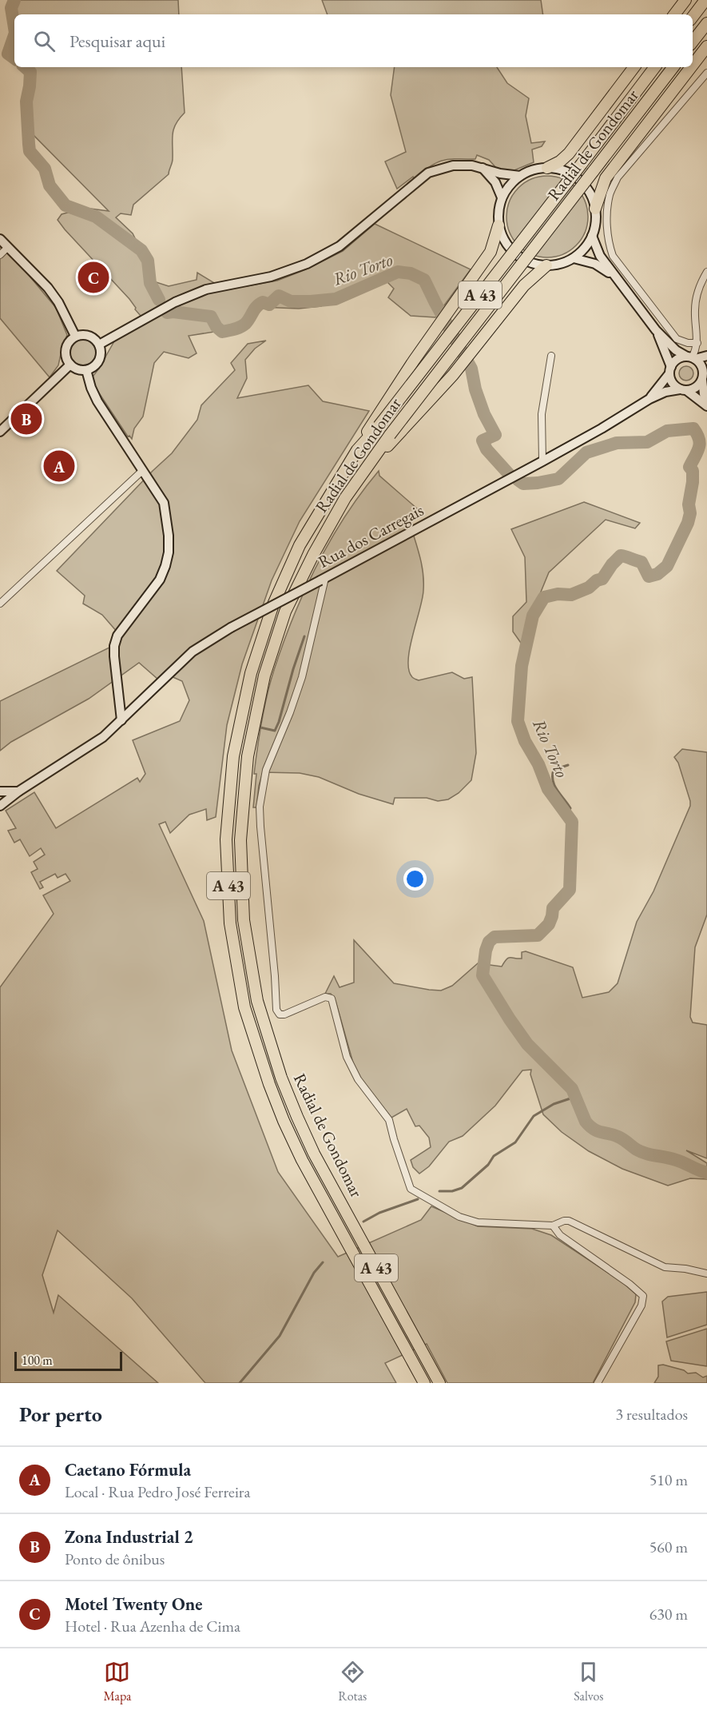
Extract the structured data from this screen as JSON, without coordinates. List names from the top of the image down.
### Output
{
  "streets": {
    "highway": ["Radial de Gondomar", "A 43"],
    "street": ["Rua dos Carregais"]
  },
  "crossings": [
    ["Radial de Gondomar", "A 43"]
  ],
  "water": ["Rio Torto"],
  "scale_bar": "100 m",
  "page": {
    "search": "Pesquisar aqui",
    "pins": ["C", "B", "A"],
    "scale": "100 m",
    "heading": ["Por perto", "3 resultados"],
    "list": [
      {
        "mark": "A",
        "name": "Caetano Fórmula",
        "note": "Local · Rua Pedro José Ferreira",
        "value": "510 m"
      },
      {
        "mark": "B",
        "name": "Zona Industrial 2",
        "note": "Ponto de ônibus",
        "value": "560 m"
      },
      {
        "mark": "C",
        "name": "Motel Twenty One",
        "note": "Hotel · Rua Azenha de Cima",
        "value": "630 m"
      }
    ],
    "nav": ["Mapa", "Rotas", "Salvos"]
  }
}
